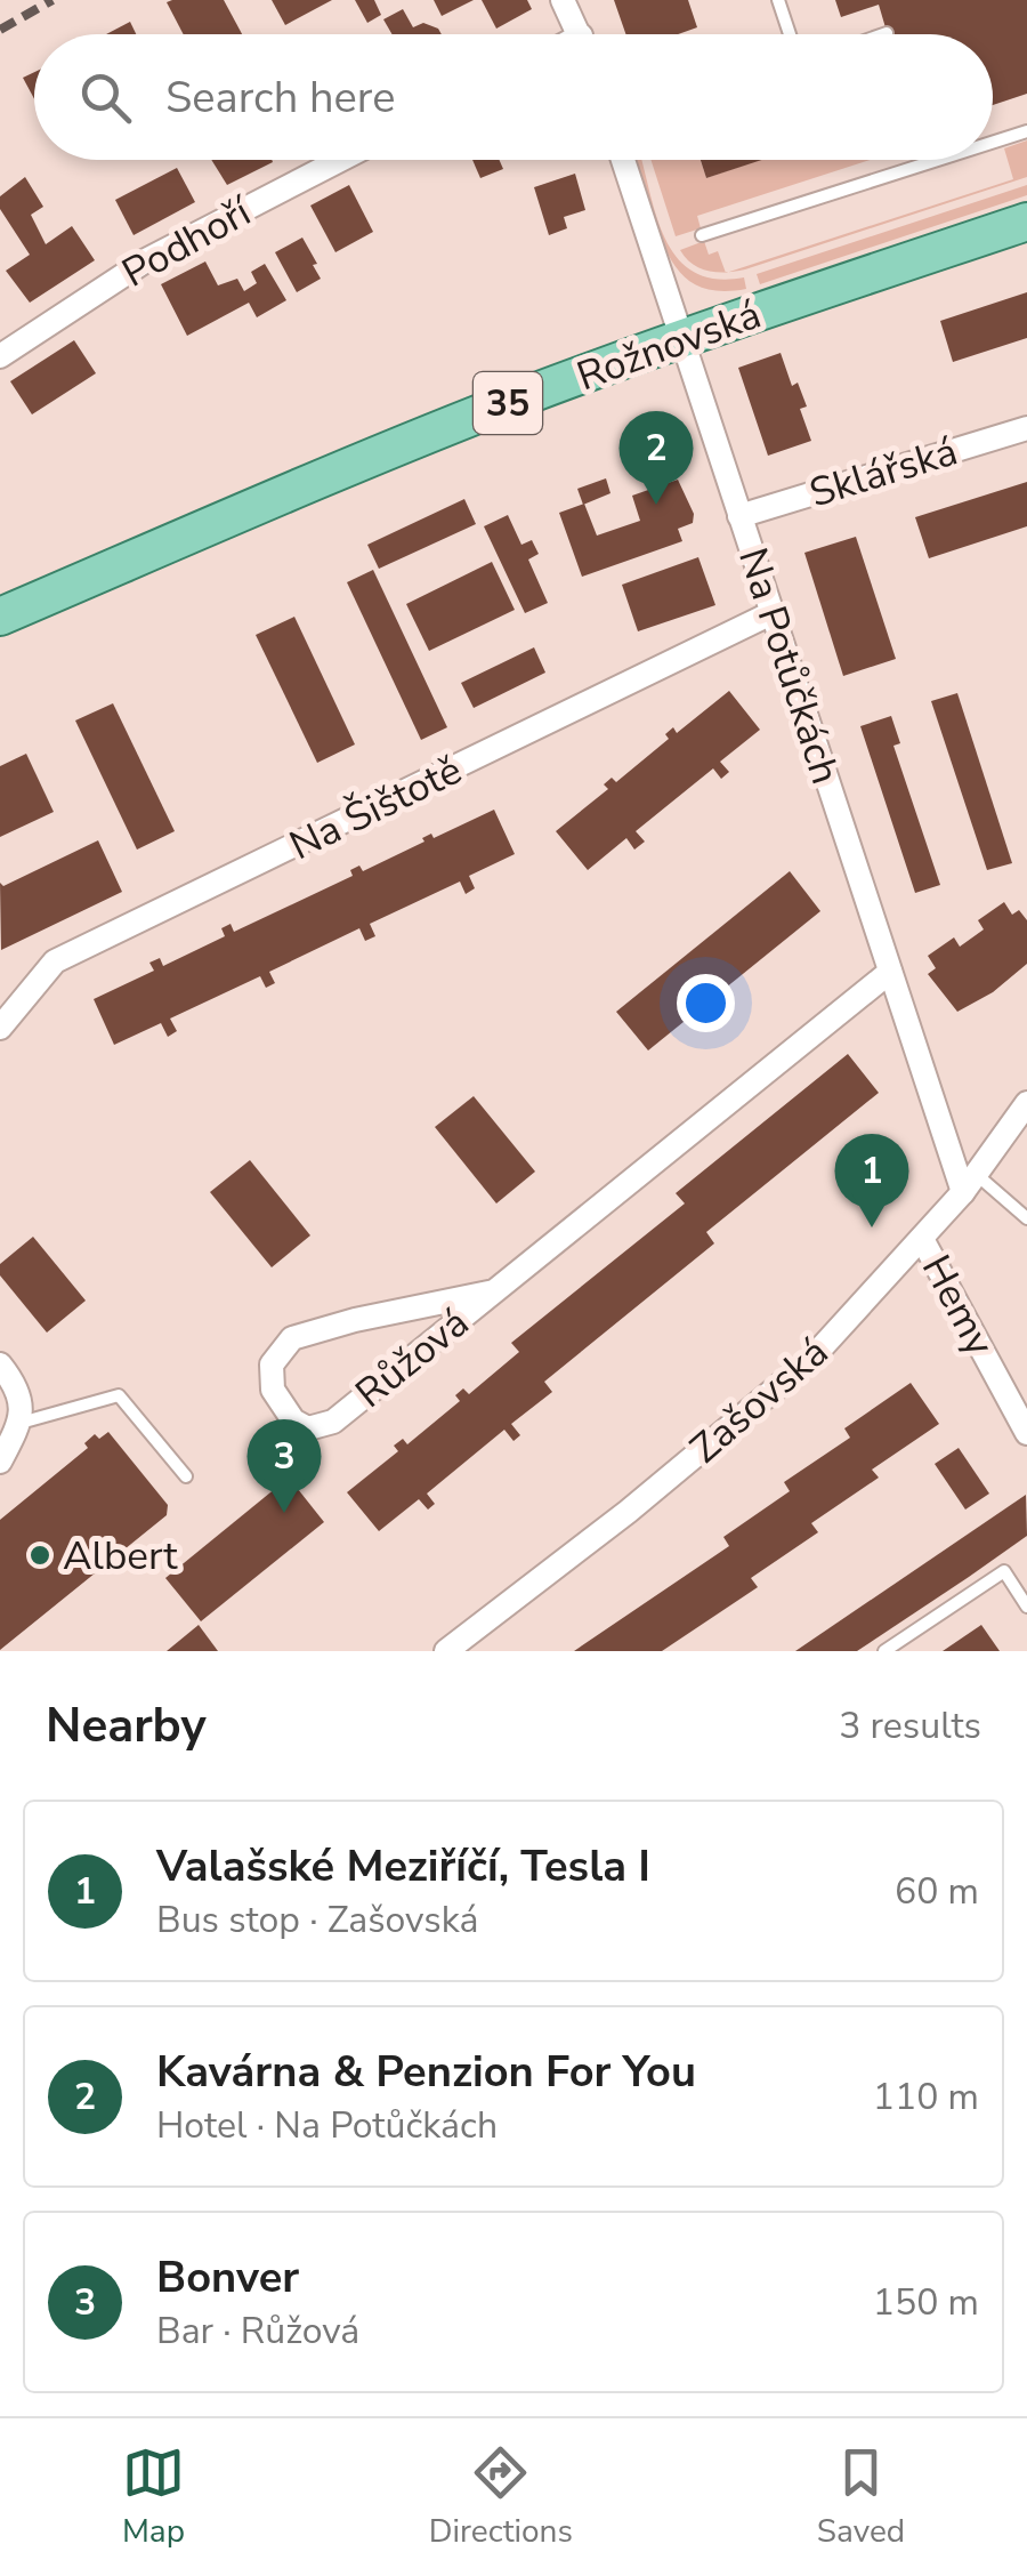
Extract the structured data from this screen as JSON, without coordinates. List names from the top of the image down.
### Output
{
  "streets": {
    "main road": ["Rožnovská", "35"],
    "street": [
      "Podhoří",
      "Sklářská",
      "Na Potůčkách",
      "Na Šištotě",
      "Hemy",
      "Růžová",
      "Zašovská"
    ]
  },
  "crossings": [
    ["Rožnovská", "Na Potůčkách"],
    ["Sklářská", "Na Potůčkách"],
    ["Na Potůčkách", "Na Šištotě"],
    ["Na Potůčkách", "Růžová"],
    ["Na Potůčkách", "Zašovská"],
    ["Hemy", "Zašovská"]
  ],
  "places": ["Albert"],
  "page": {
    "search": "Search here",
    "pins": ["2", "1", "3"],
    "heading": ["Nearby", "3 results"],
    "list": [
      {
        "mark": "1",
        "name": "Valašské Meziříčí, Tesla I",
        "note": "Bus stop · Zašovská",
        "value": "60 m"
      },
      {
        "mark": "2",
        "name": "Kavárna & Penzion For You",
        "note": "Hotel · Na Potůčkách",
        "value": "110 m"
      },
      {
        "mark": "3",
        "name": "Bonver",
        "note": "Bar · Růžová",
        "value": "150 m"
      }
    ],
    "nav": ["Map", "Directions", "Saved"]
  }
}
